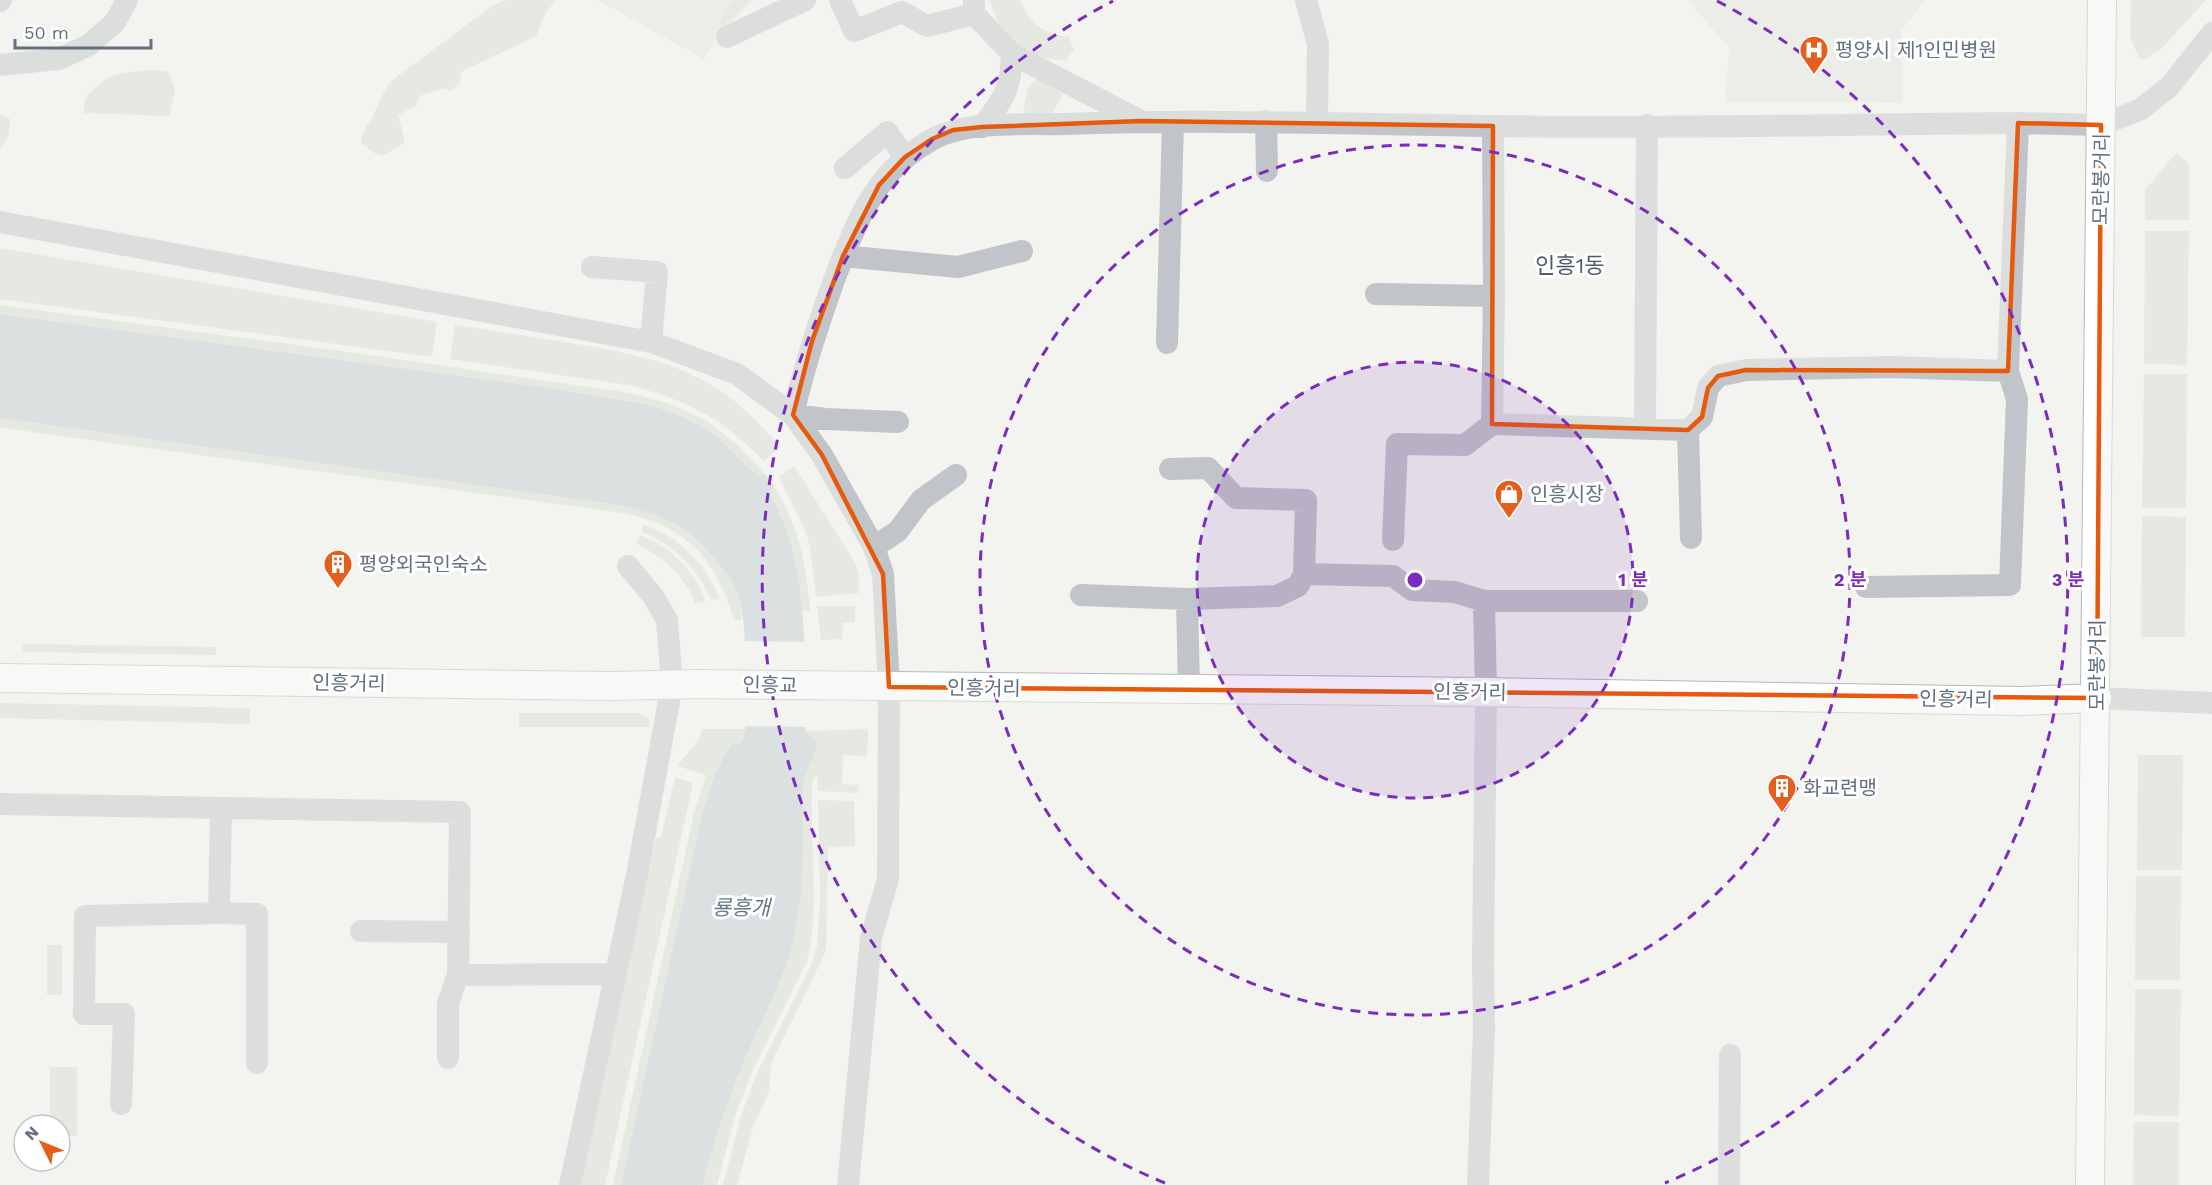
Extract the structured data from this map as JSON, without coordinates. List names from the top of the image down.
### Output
{
  "streets": {
    "main road": ["모란봉거리", "인흥거리", "인흥교"]
  },
  "crossings": [
    ["모란봉거리", "인흥거리"],
    ["인흥거리", "인흥교"]
  ],
  "districts": ["인흥1동"],
  "water": ["룡흥개"],
  "places": {
    "hospital": ["평양시 제1인민병원"],
    "shop": ["인흥시장"],
    "building": ["평양외국인숙소", "화교련맹"]
  },
  "scale_bar": "50 m",
  "north": "top left",
  "rings": ["1 분", "2 분", "3 분"]
}
